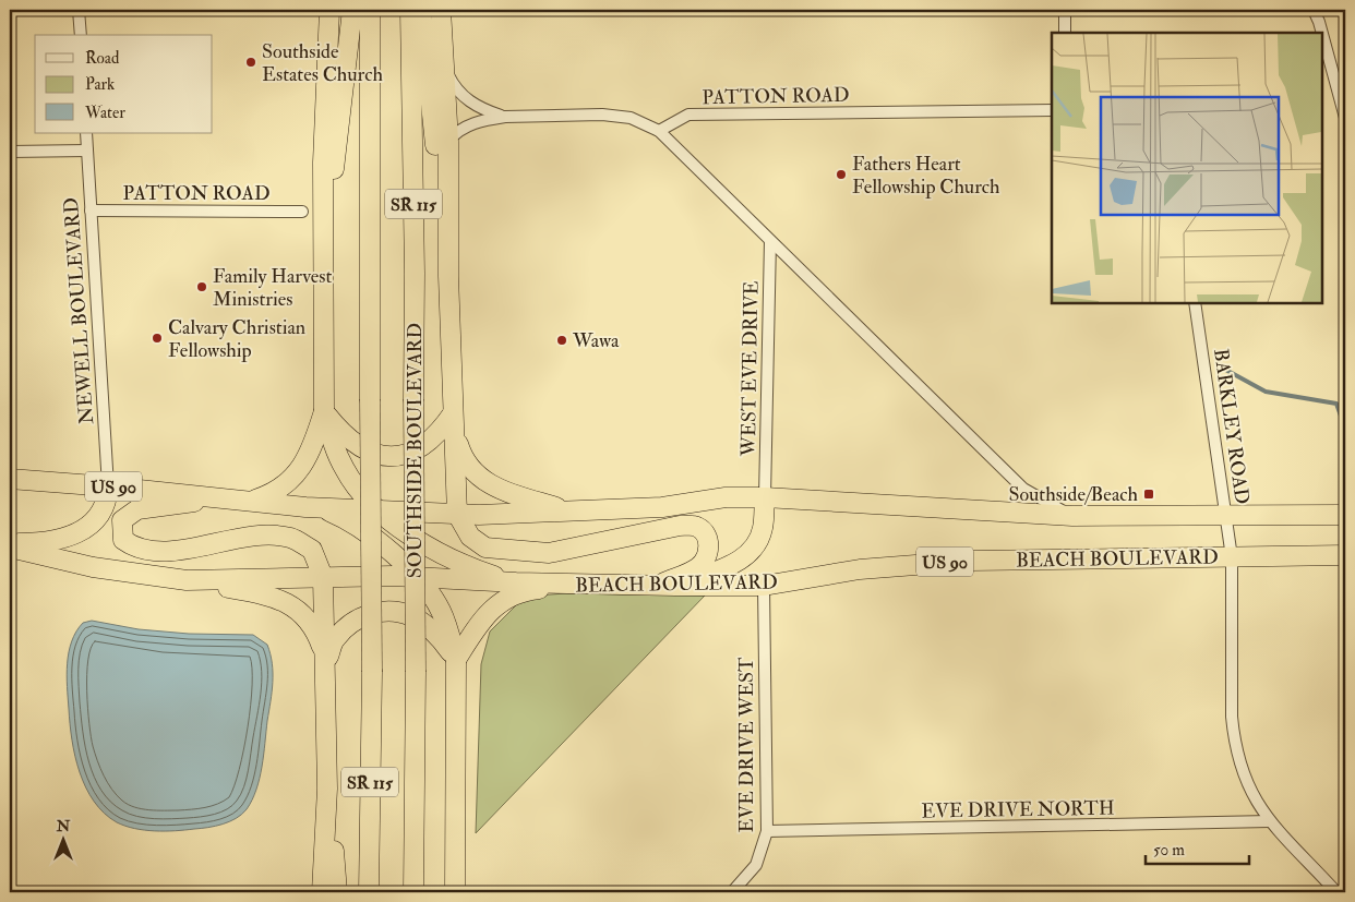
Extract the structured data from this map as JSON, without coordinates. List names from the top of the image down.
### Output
{
  "streets": {
    "highway": [
      "SR 115",
      "SOUTHSIDE BOULEVARD",
      "US 90",
      "BEACH BOULEVARD"
    ],
    "street": [
      "PATTON ROAD",
      "NEWELL BOULEVARD",
      "WEST EVE DRIVE",
      "BARKLEY ROAD",
      "EVE DRIVE WEST",
      "EVE DRIVE NORTH"
    ]
  },
  "crossings": [
    ["PATTON ROAD", "NEWELL BOULEVARD"],
    ["NEWELL BOULEVARD", "US 90"],
    ["WEST EVE DRIVE", "US 90"],
    ["BARKLEY ROAD", "US 90"],
    ["BARKLEY ROAD", "BEACH BOULEVARD"],
    ["BARKLEY ROAD", "EVE DRIVE NORTH"],
    ["BEACH BOULEVARD", "EVE DRIVE WEST"],
    ["EVE DRIVE WEST", "EVE DRIVE NORTH"]
  ],
  "places": {
    "other": [
      "Southside Estates Church",
      "Fathers Heart Fellowship Church",
      "Family Harvest Ministries",
      "Calvary Christian Fellowship",
      "Wawa"
    ],
    "transit": ["Southside/Beach"]
  },
  "legend": ["Road", "Park", "Water"],
  "scale_bar": "50 m",
  "north": "top"
}
